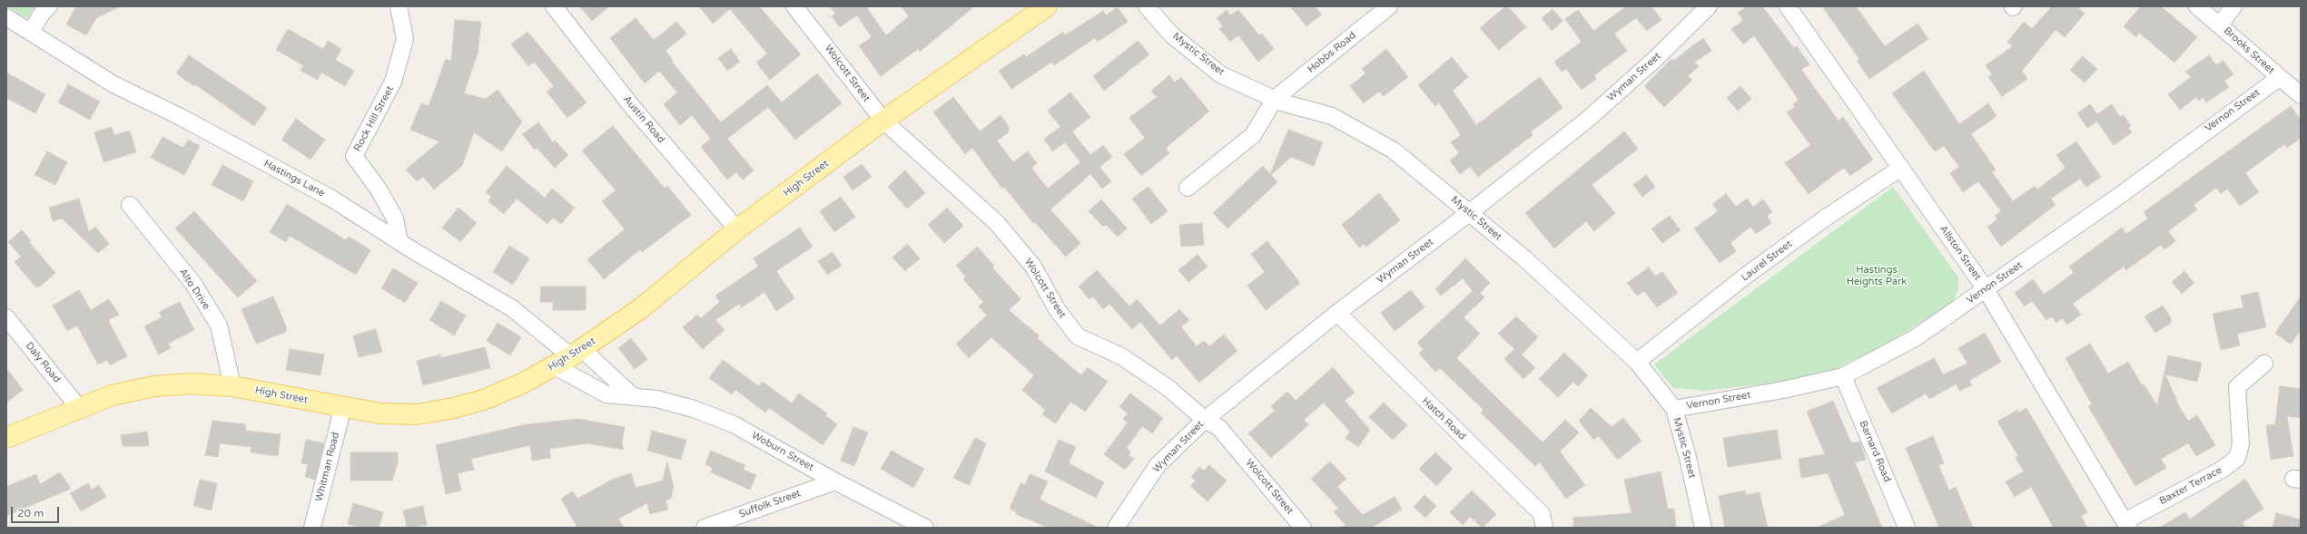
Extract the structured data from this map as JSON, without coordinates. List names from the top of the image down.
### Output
{
  "streets": {
    "main road": ["High Street"],
    "street": [
      "Brooks Street",
      "Hobbs Road",
      "Mystic Street",
      "Wolcott Street",
      "Wyman Street",
      "Vernon Street",
      "Rock Hill Street",
      "Austin Road",
      "Hastings Lane",
      "Allston Street",
      "Laurel Street",
      "Alto Drive",
      "Daly Road",
      "Hatch Road",
      "Woburn Street",
      "Barnard Road",
      "Whitman Road",
      "Baxter Terrace",
      "Suffolk Street"
    ]
  },
  "crossings": [
    ["Brooks Street", "Vernon Street"],
    ["Hobbs Road", "Mystic Street"],
    ["Mystic Street", "Wyman Street"],
    ["Mystic Street", "Vernon Street"],
    ["Mystic Street", "Laurel Street"],
    ["Wolcott Street", "Wyman Street"],
    ["Wolcott Street", "High Street"],
    ["Wyman Street", "Hatch Road"],
    ["Vernon Street", "Allston Street"],
    ["Vernon Street", "Barnard Road"],
    ["Rock Hill Street", "Hastings Lane"],
    ["Austin Road", "High Street"],
    ["Hastings Lane", "High Street"],
    ["High Street", "Alto Drive"],
    ["High Street", "Daly Road"],
    ["High Street", "Woburn Street"],
    ["High Street", "Whitman Road"],
    ["Allston Street", "Laurel Street"],
    ["Allston Street", "Baxter Terrace"],
    ["Woburn Street", "Suffolk Street"]
  ],
  "parks": ["Hastings Heights Park"],
  "scale_bar": "20 m"
}
